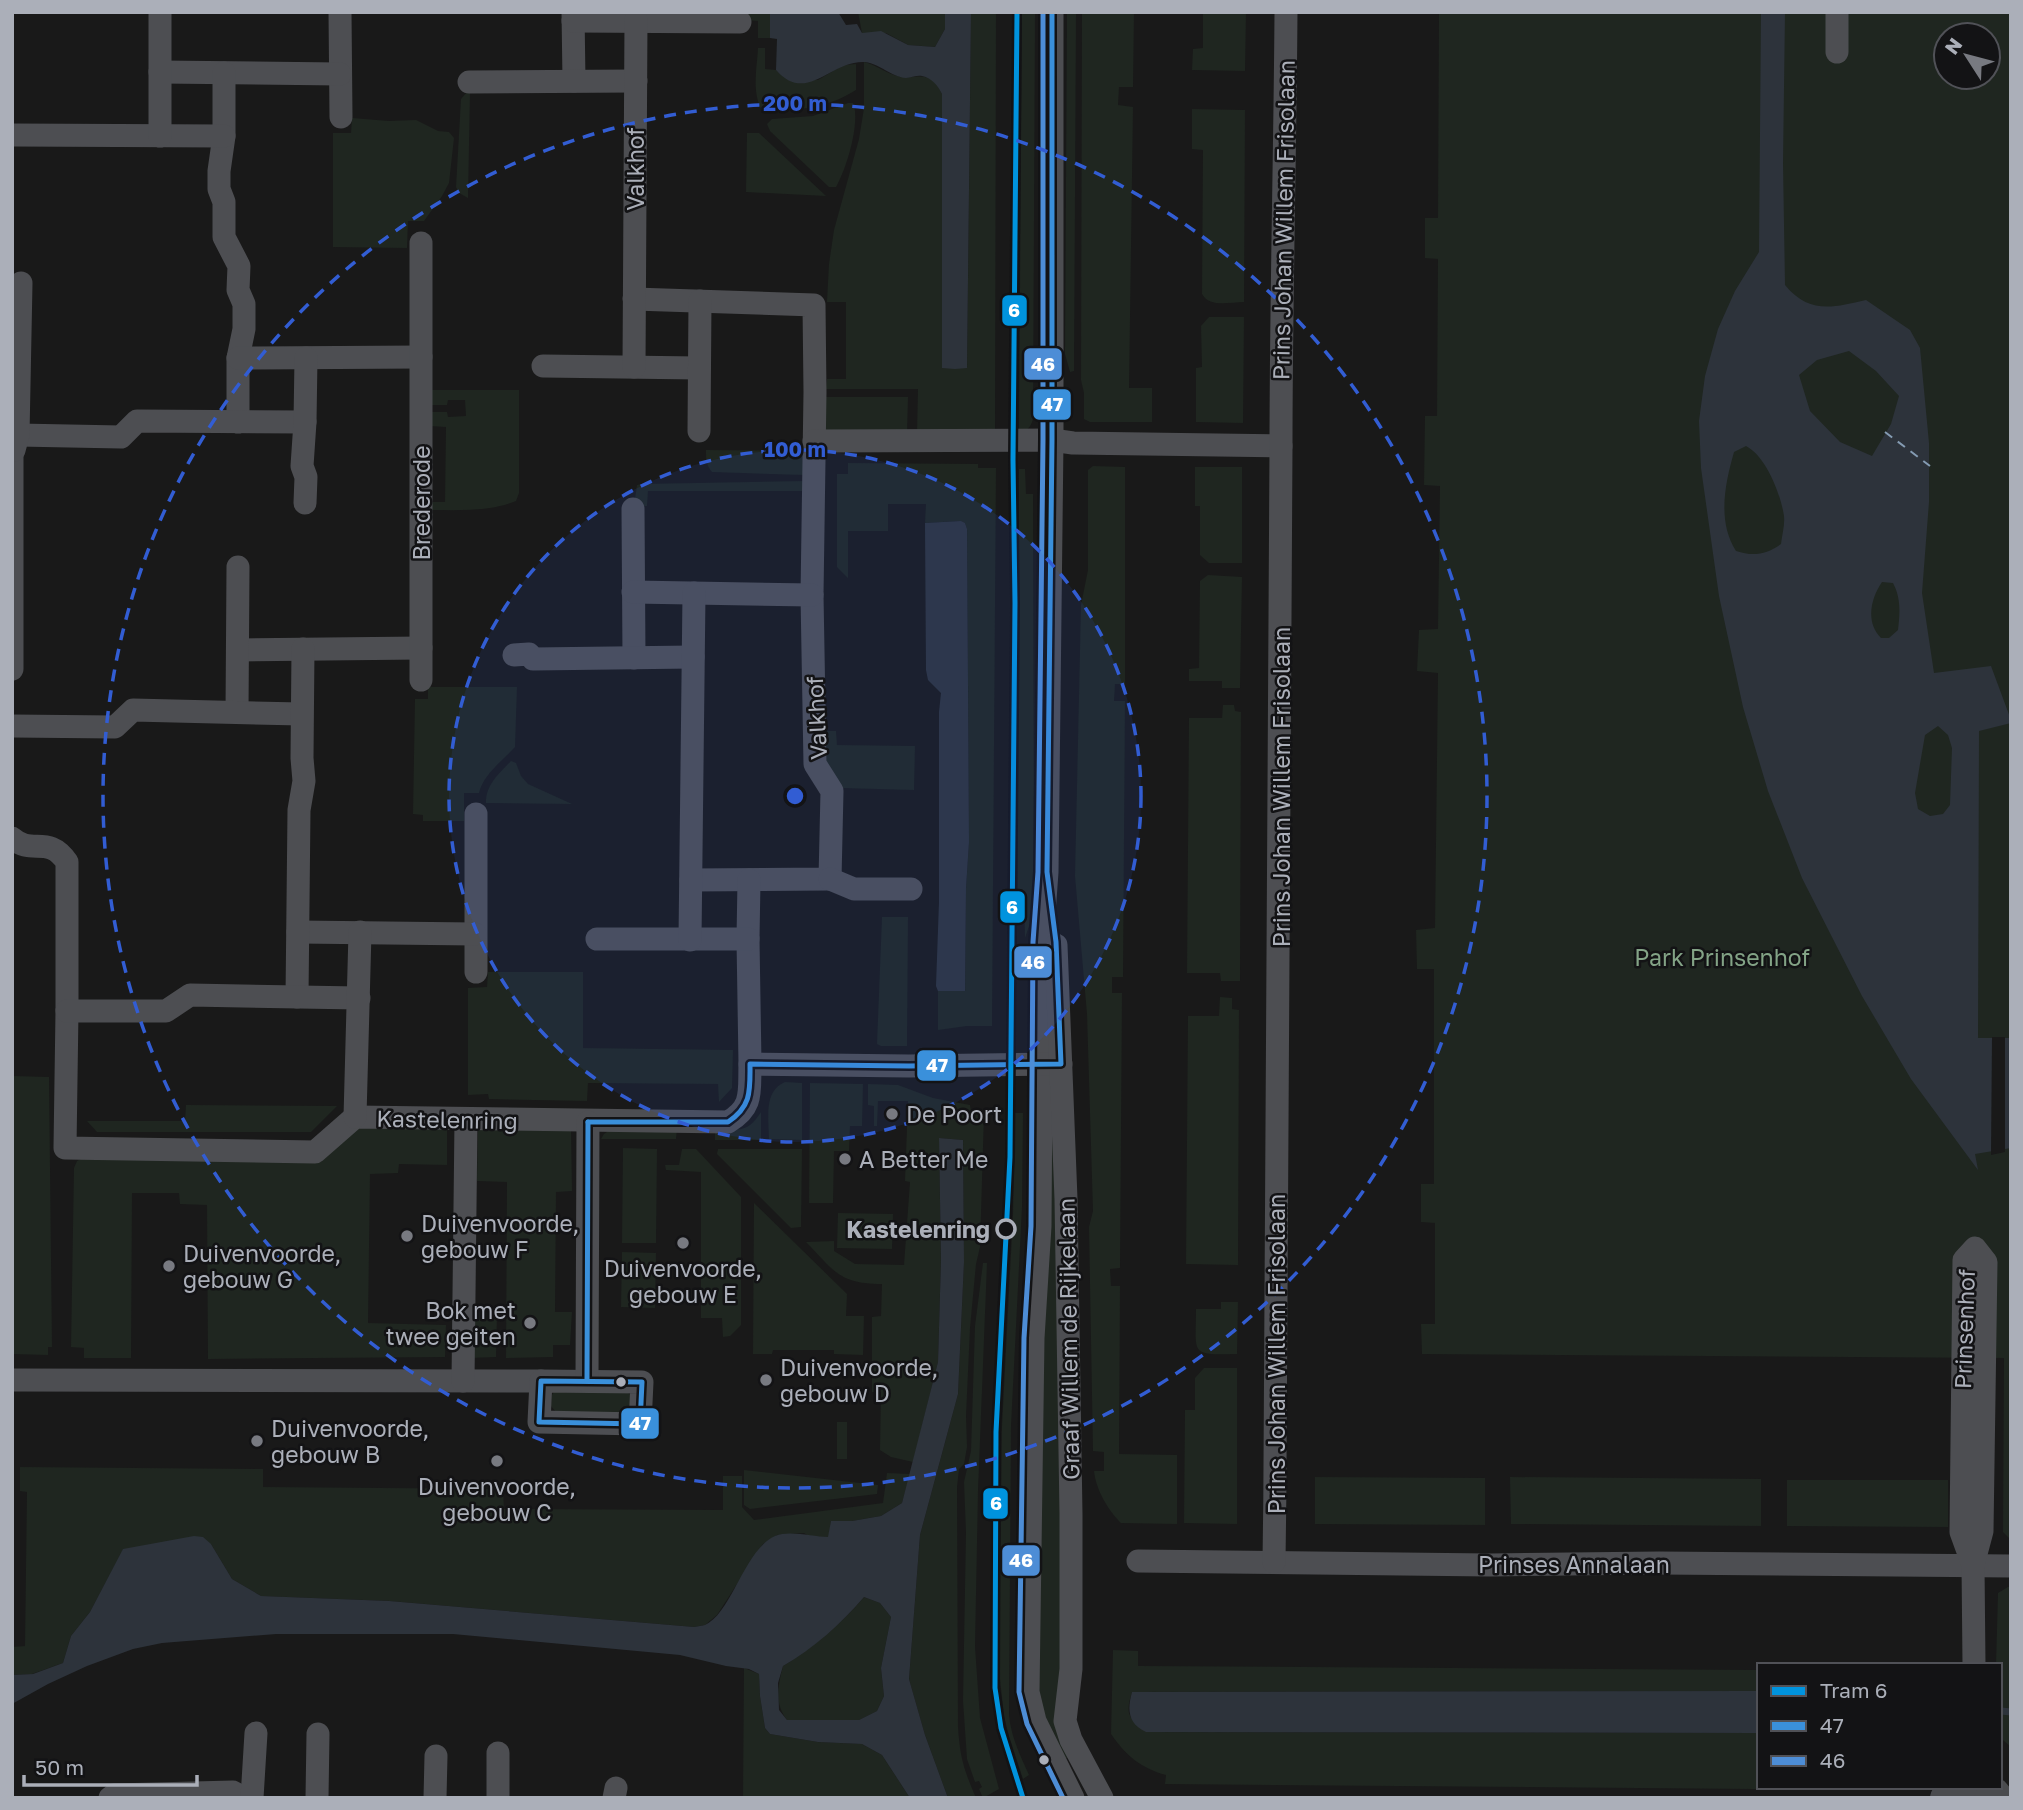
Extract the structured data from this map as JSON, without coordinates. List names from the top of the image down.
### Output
{
  "streets": {
    "street": [
      "Valkhof",
      "Prins Johan Willem Frisolaan",
      "Brederode",
      "Kastelenring",
      "Prinsenhof",
      "Graaf Willem de Rijkelaan",
      "Prinses Annalaan"
    ]
  },
  "crossings": [
    ["Prins Johan Willem Frisolaan", "Prinses Annalaan"],
    ["Prinsenhof", "Prinses Annalaan"]
  ],
  "parks": ["Park Prinsenhof"],
  "places": [
    "De Poort",
    "A Better Me",
    "Kastelenring",
    "Duivenvoorde, gebouw F",
    "Duivenvoorde, gebouw E",
    "Duivenvoorde, gebouw G",
    "Bok met twee geiten",
    "Duivenvoorde, gebouw D",
    "Duivenvoorde, gebouw B",
    "Duivenvoorde, gebouw C"
  ],
  "lines": ["tram line 6", "transit line 47", "transit line 46"],
  "legend": ["Tram 6", "47", "46"],
  "scale_bar": "50 m",
  "north": "top left",
  "rings": ["200 m", "100 m"]
}
